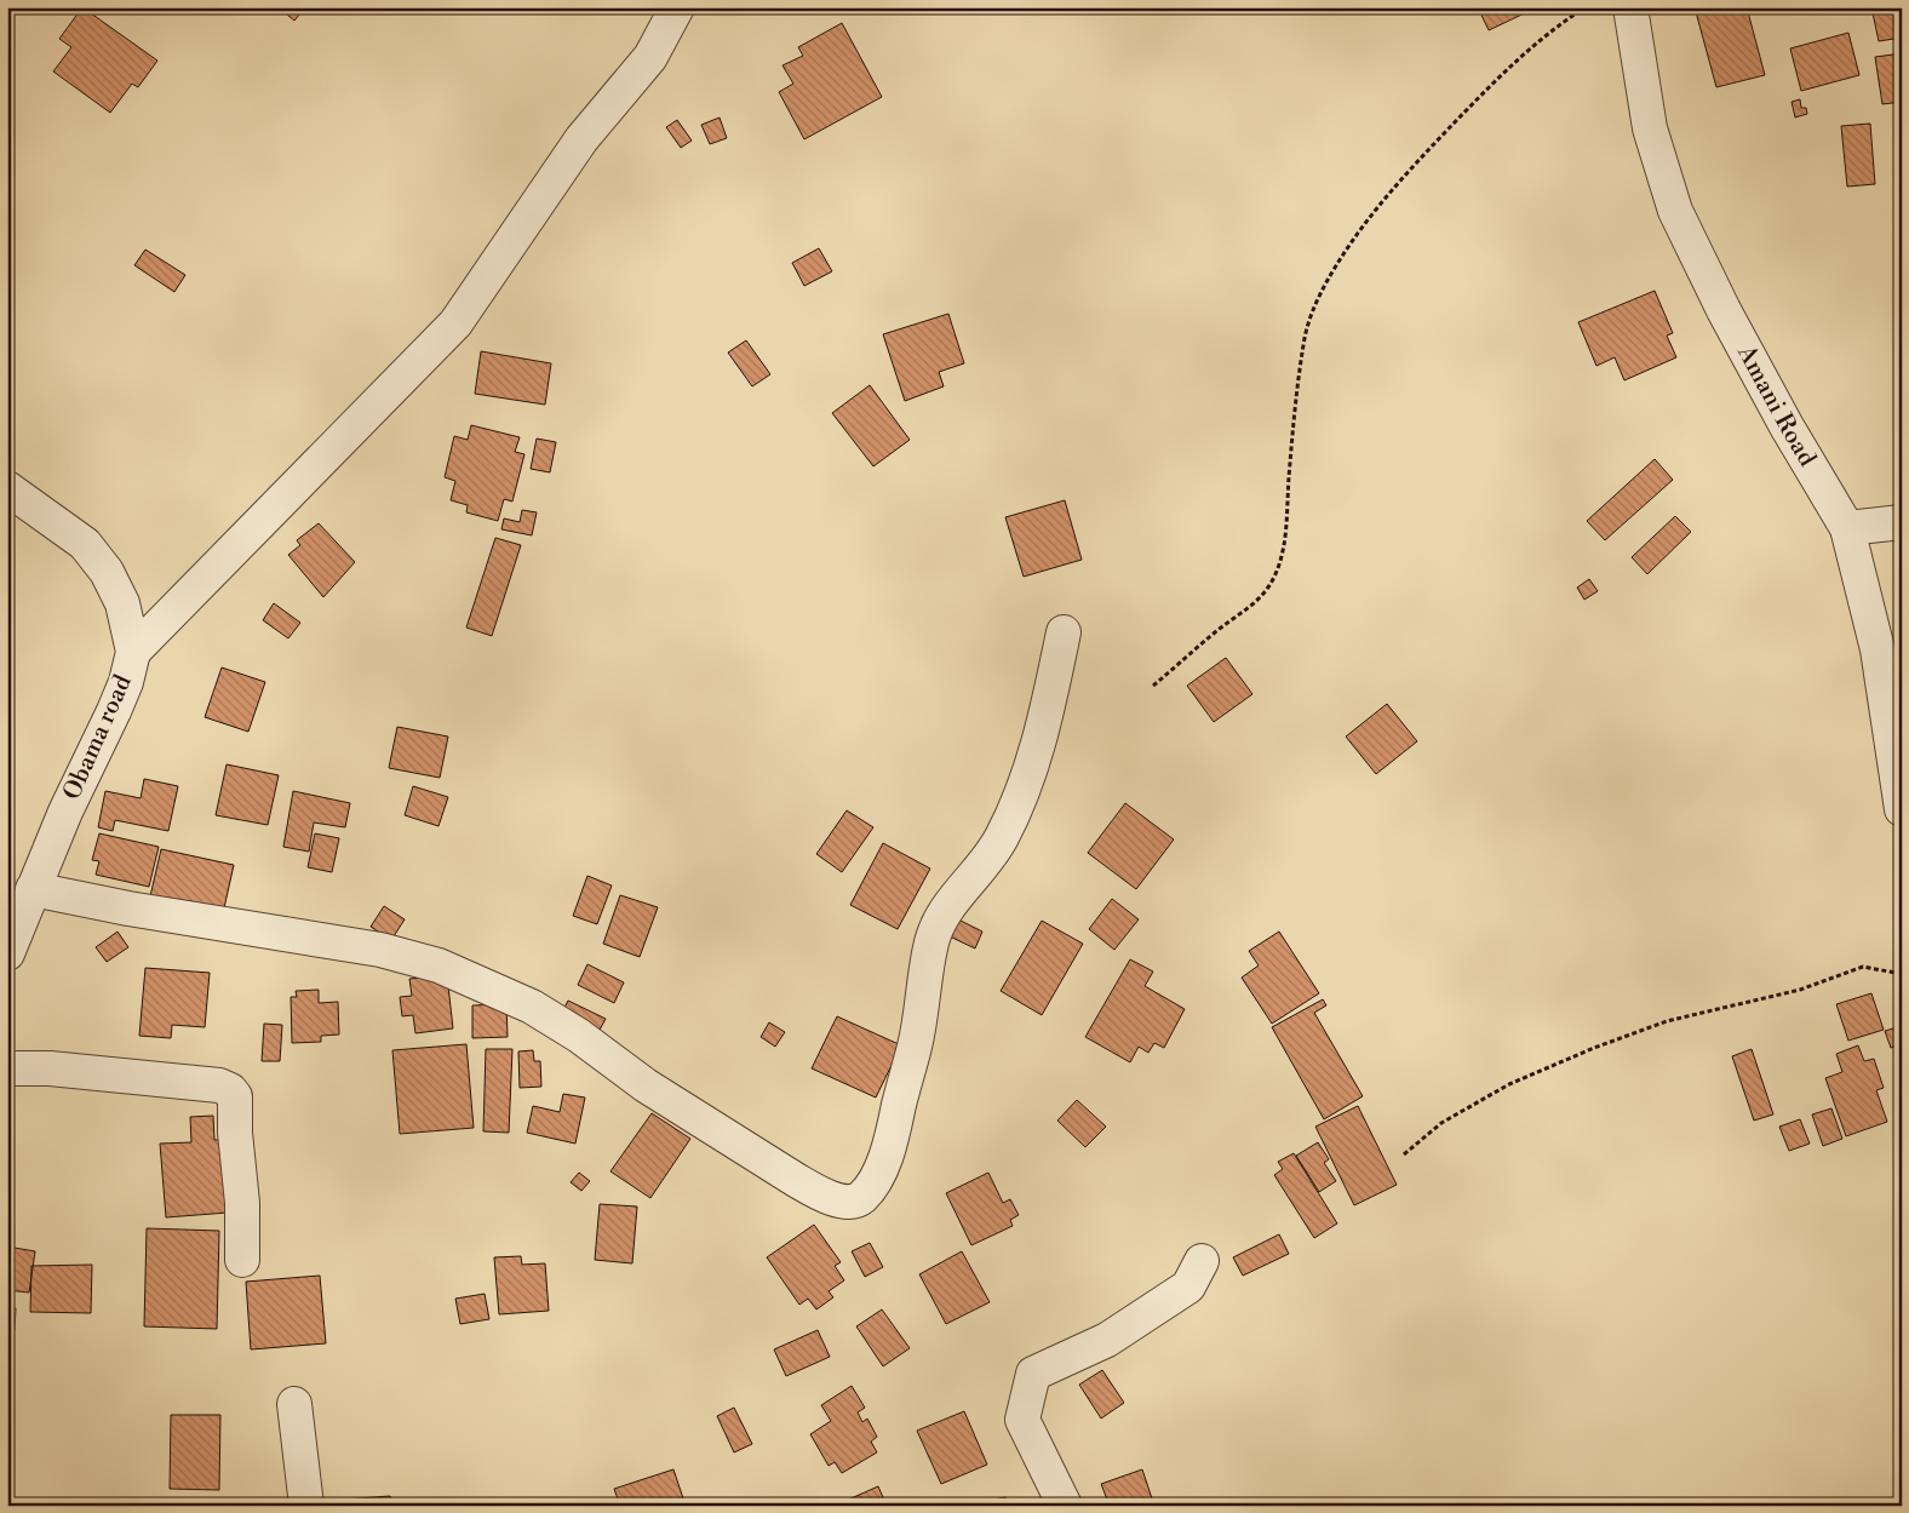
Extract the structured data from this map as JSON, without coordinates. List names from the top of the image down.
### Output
{
  "streets": {
    "street": ["Amani Road", "Obama road"]
  }
}
